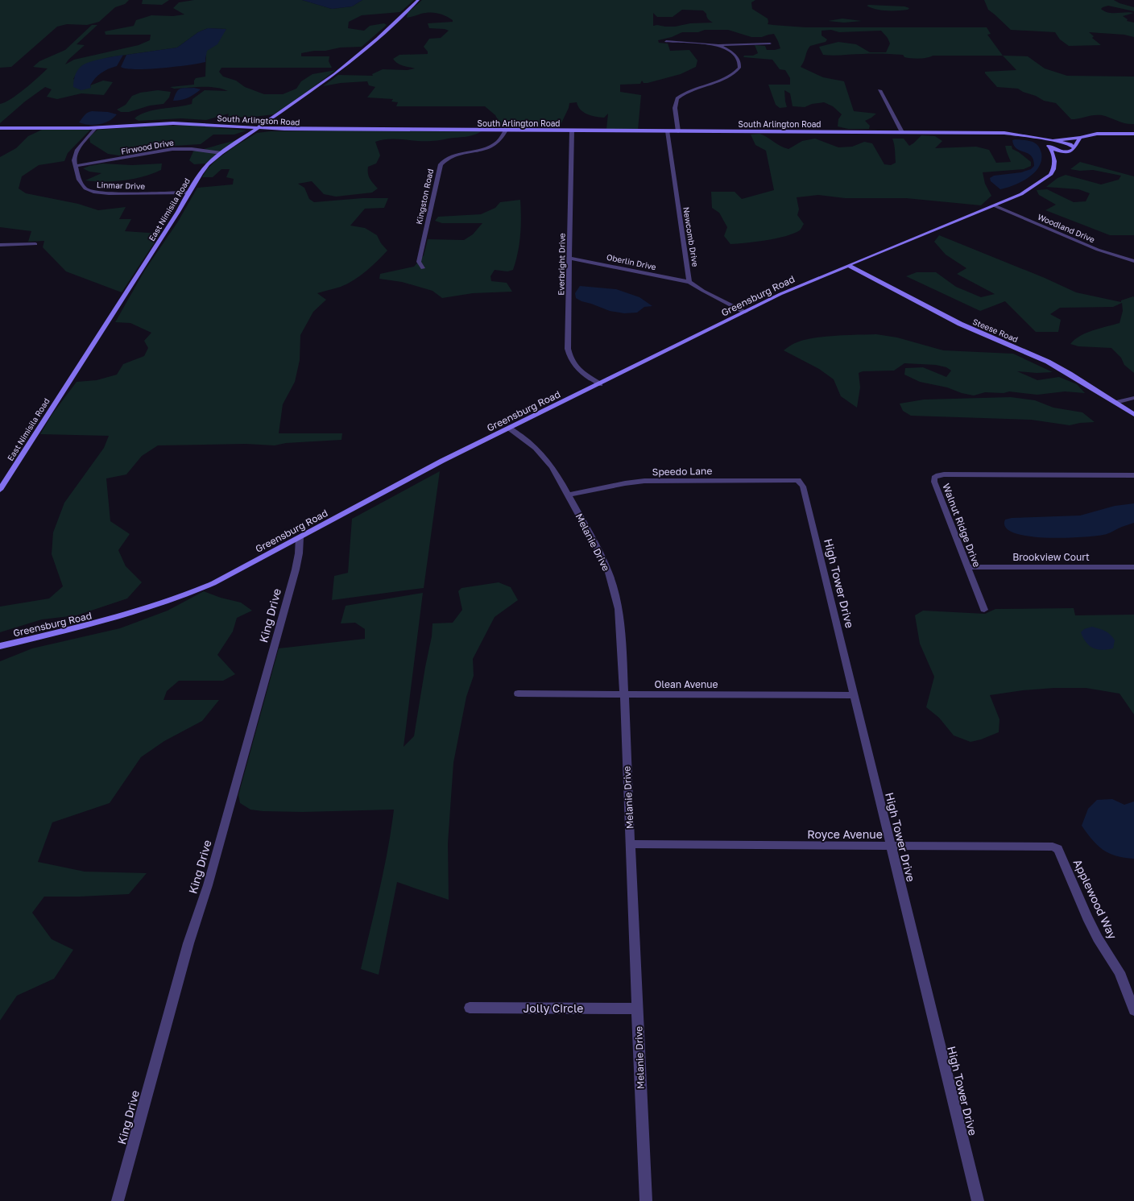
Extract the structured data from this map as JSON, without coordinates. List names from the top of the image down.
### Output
{
  "streets": {
    "street": [
      "South Arlington Road",
      "Firwood Drive",
      "Linmar Drive",
      "Kingston Road",
      "East Nimisila Road",
      "Woodland Drive",
      "Newcomb Drive",
      "Oberlin Drive",
      "Everbright Drive",
      "Greensburg Road",
      "Steese Road",
      "Speedo Lane",
      "Walnut Ridge Drive",
      "Melanie Drive",
      "Brookview Court",
      "High Tower Drive",
      "King Drive",
      "Olean Avenue",
      "Royce Avenue",
      "Applewood Way",
      "Jolly Circle"
    ]
  },
  "crossings": [
    ["South Arlington Road", "Linmar Drive"],
    ["South Arlington Road", "Kingston Road"],
    ["South Arlington Road", "East Nimisila Road"],
    ["South Arlington Road", "Newcomb Drive"],
    ["South Arlington Road", "Everbright Drive"],
    ["Firwood Drive", "Linmar Drive"],
    ["Firwood Drive", "East Nimisila Road"],
    ["Linmar Drive", "East Nimisila Road"],
    ["Woodland Drive", "Greensburg Road"],
    ["Newcomb Drive", "Oberlin Drive"],
    ["Oberlin Drive", "Everbright Drive"],
    ["Everbright Drive", "Greensburg Road"],
    ["Greensburg Road", "Steese Road"],
    ["Greensburg Road", "Melanie Drive"],
    ["Greensburg Road", "King Drive"],
    ["Speedo Lane", "Melanie Drive"],
    ["Speedo Lane", "High Tower Drive"],
    ["Walnut Ridge Drive", "Brookview Court"],
    ["Melanie Drive", "Olean Avenue"],
    ["Melanie Drive", "Royce Avenue"],
    ["Melanie Drive", "Jolly Circle"],
    ["High Tower Drive", "Olean Avenue"],
    ["High Tower Drive", "Royce Avenue"],
    ["Royce Avenue", "Applewood Way"]
  ]
}
